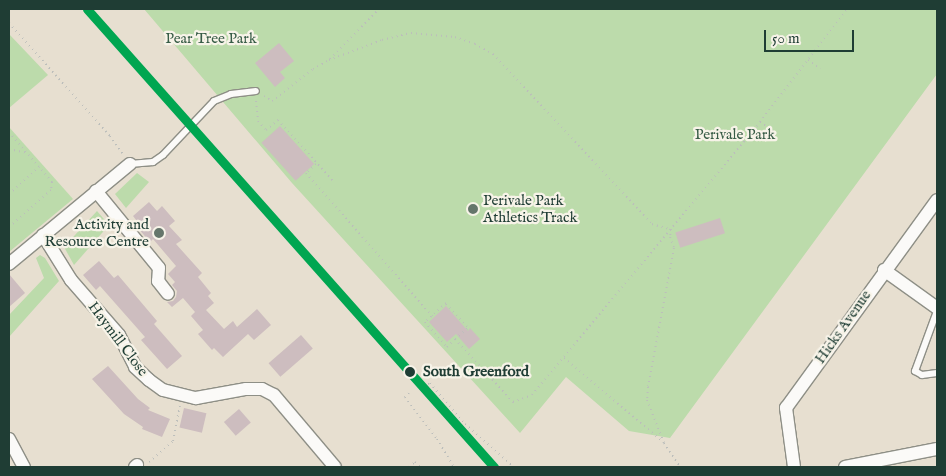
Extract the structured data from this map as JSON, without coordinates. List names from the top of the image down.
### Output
{
  "streets": {
    "street": ["Hicks Avenue", "Haymill Close"]
  },
  "parks": ["Pear Tree Park", "Perivale Park"],
  "places": ["Perivale Park Athletics Track", "Activity and Resource Centre", "South Greenford"],
  "scale_bar": "50 m"
}
